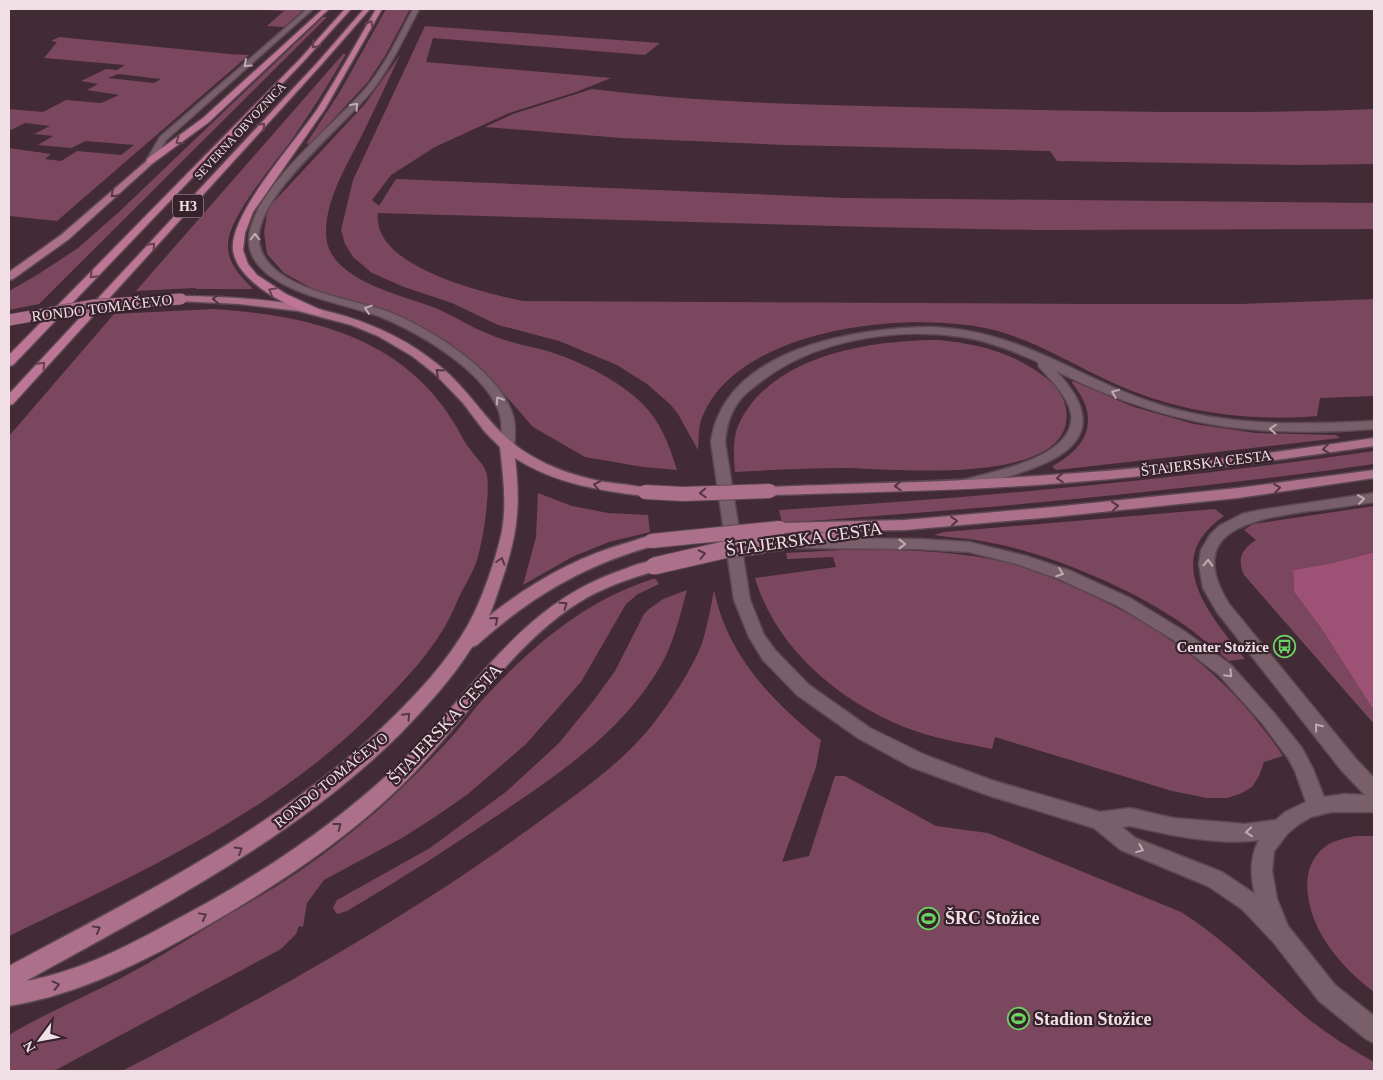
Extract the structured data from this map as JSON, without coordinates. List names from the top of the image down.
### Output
{
  "streets": {
    "highway": ["SEVERNA OBVOZNICA", "H3"],
    "main road": ["RONDO TOMAČEVO", "ŠTAJERSKA CESTA"]
  },
  "crossings": [
    ["RONDO TOMAČEVO", "ŠTAJERSKA CESTA"]
  ],
  "places": {
    "bus stop": ["Center Stožice"],
    "sports": ["ŠRC Stožice", "Stadion Stožice"]
  },
  "north": "bottom left"
}
